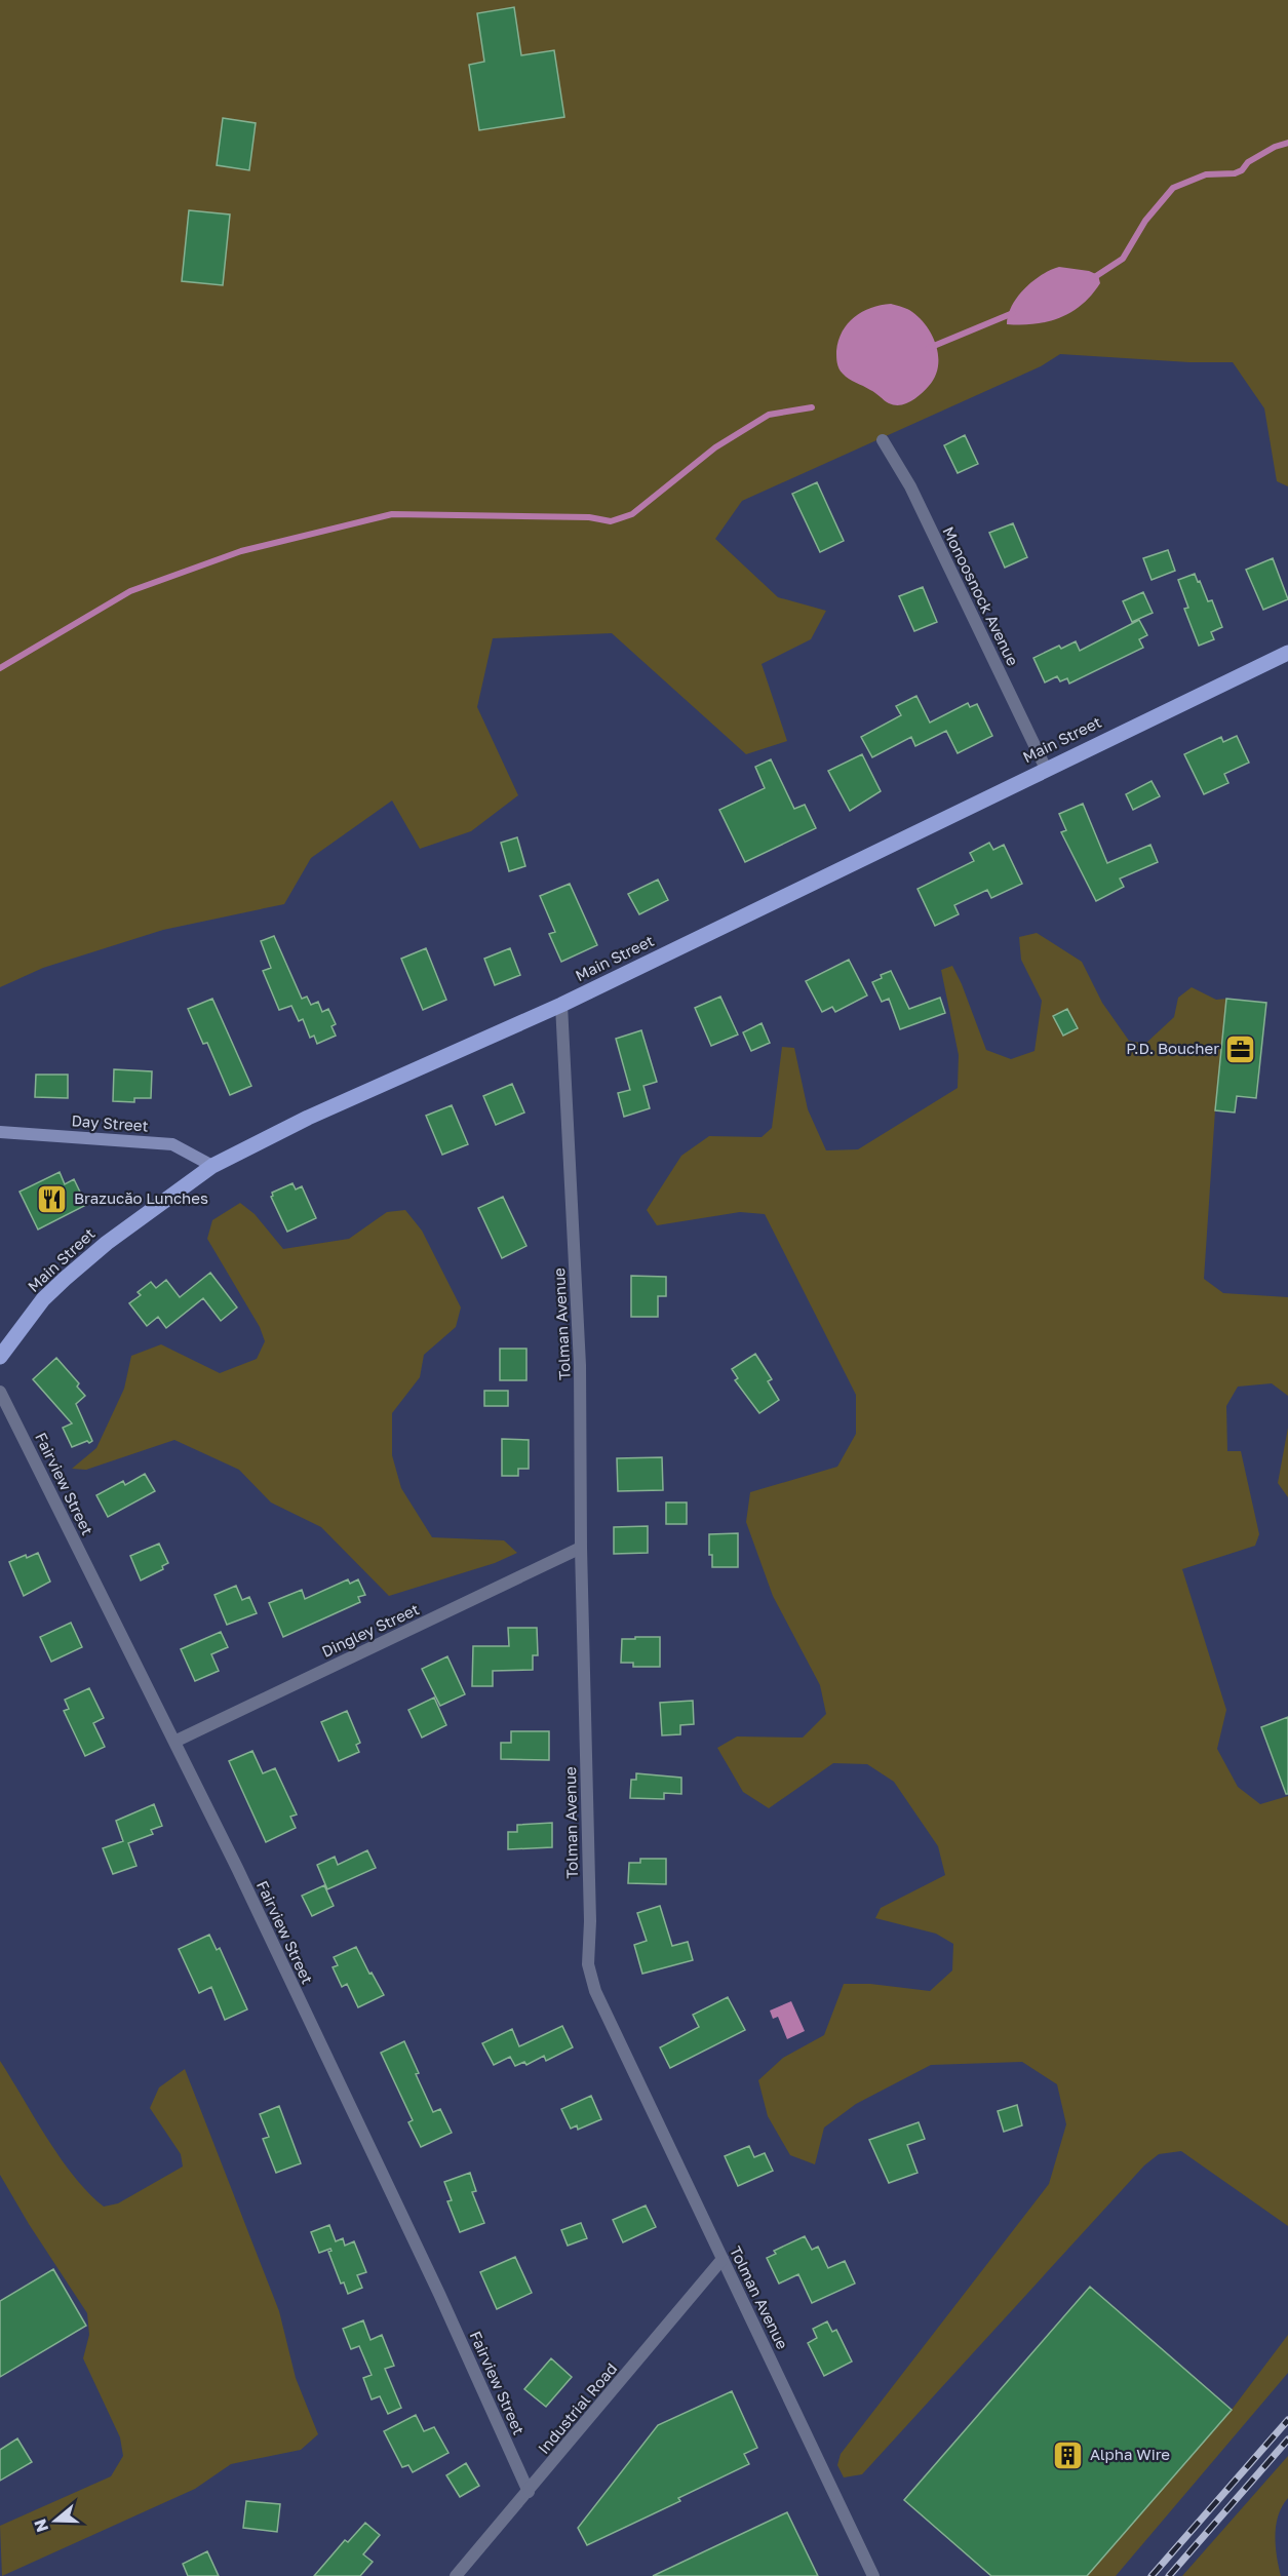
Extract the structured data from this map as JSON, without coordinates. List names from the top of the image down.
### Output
{
  "streets": {
    "main road": ["Main Street", "Day Street"],
    "street": [
      "Monoosnock Avenue",
      "Tolman Avenue",
      "Fairview Street",
      "Dingley Street",
      "Industrial Road"
    ]
  },
  "crossings": [
    ["Monoosnock Avenue", "Main Street"],
    ["Main Street", "Day Street"],
    ["Main Street", "Tolman Avenue"],
    ["Tolman Avenue", "Dingley Street"],
    ["Tolman Avenue", "Industrial Road"],
    ["Fairview Street", "Dingley Street"],
    ["Fairview Street", "Industrial Road"]
  ],
  "places": {
    "office": ["P.D. Boucher"],
    "restaurant": ["Brazucăo Lunches"],
    "building": ["Alpha Wire"]
  },
  "north": "left"
}
